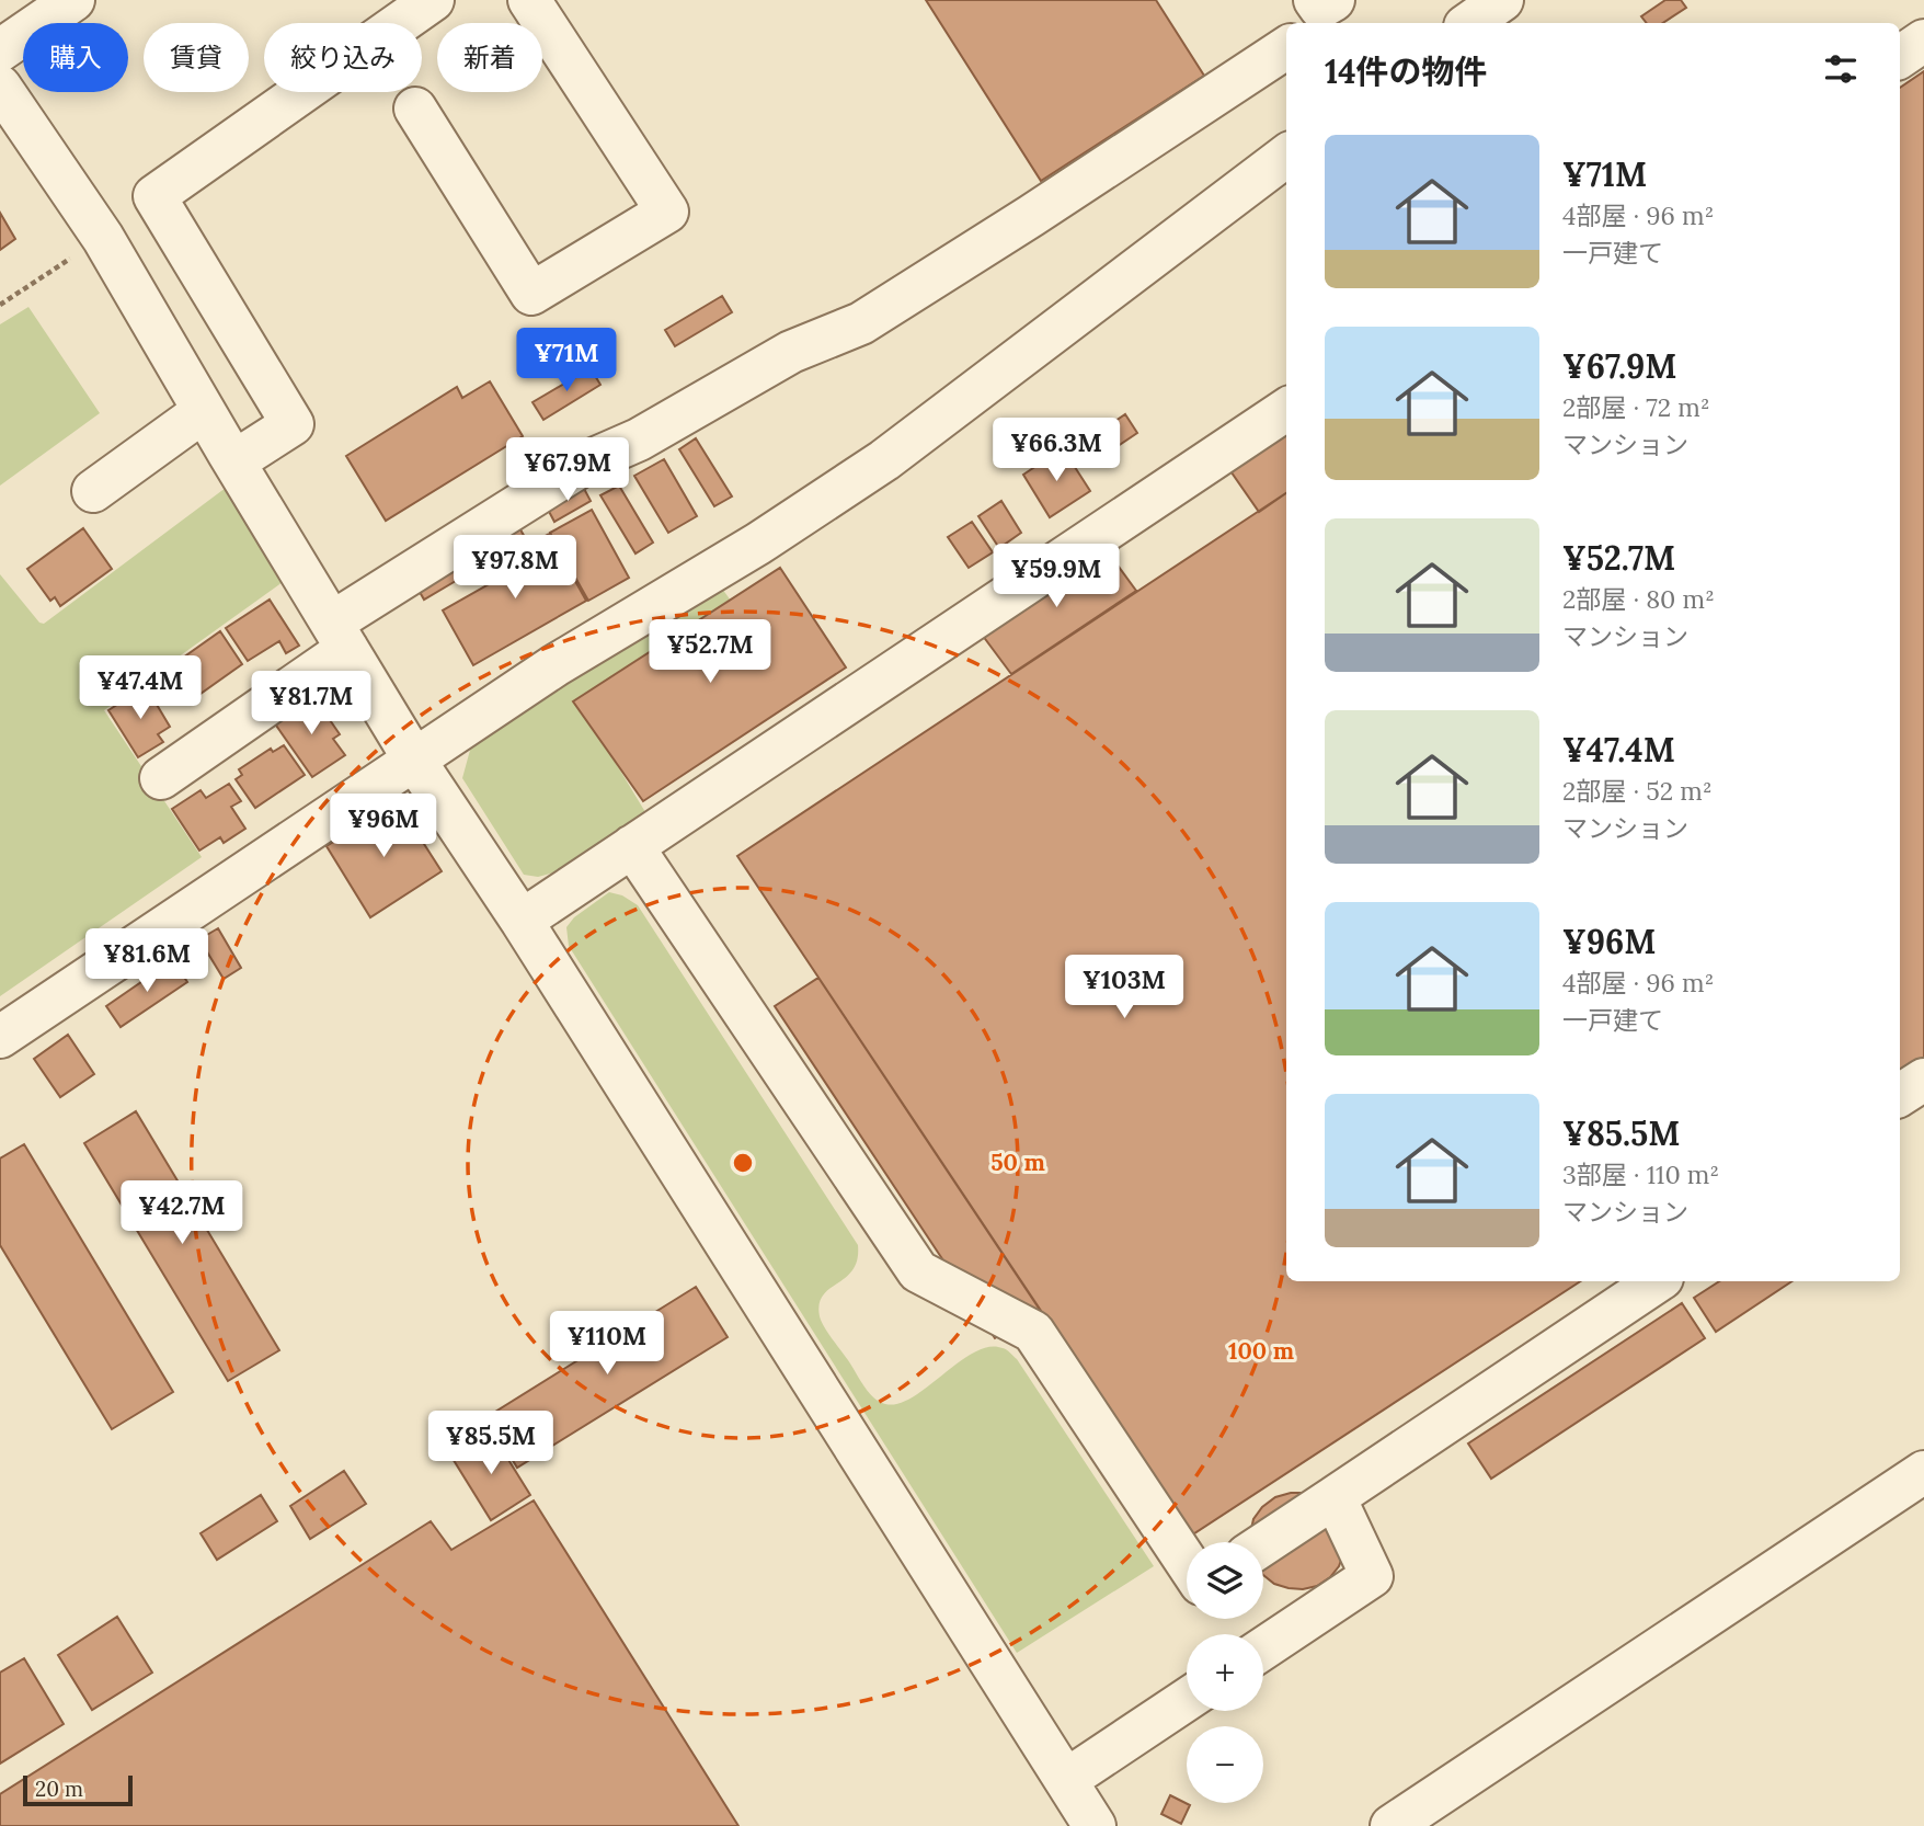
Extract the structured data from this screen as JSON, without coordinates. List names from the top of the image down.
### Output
{
  "scale_bar": "20 m",
  "page": {
    "chip": [
      "購入",
      "賃貸",
      "絞り込み",
      "新着"
    ],
    "heading": "14件の物件",
    "list": [
      {
        "name": "¥71M",
        "note": "4部屋 · 96 m² · 一戸建て"
      },
      {
        "name": "¥67.9M",
        "note": "2部屋 · 72 m² · マンション"
      },
      {
        "name": "¥52.7M",
        "note": "2部屋 · 80 m² · マンション"
      },
      {
        "name": "¥47.4M",
        "note": "2部屋 · 52 m² · マンション"
      },
      {
        "name": "¥96M",
        "note": "4部屋 · 96 m² · 一戸建て"
      },
      {
        "name": "¥85.5M",
        "note": "3部屋 · 110 m² · マンション"
      }
    ],
    "price": [
      "¥71M",
      "¥66.3M",
      "¥67.9M",
      "¥97.8M",
      "¥59.9M",
      "¥52.7M",
      "¥47.4M",
      "¥81.7M",
      "¥96M",
      "¥81.6M",
      "¥103M",
      "¥42.7M",
      "¥110M",
      "¥85.5M"
    ],
    "map_buttons": ["+", "−"],
    "scale": "20 m"
  },
  "rings": ["50 m", "100 m"]
}
